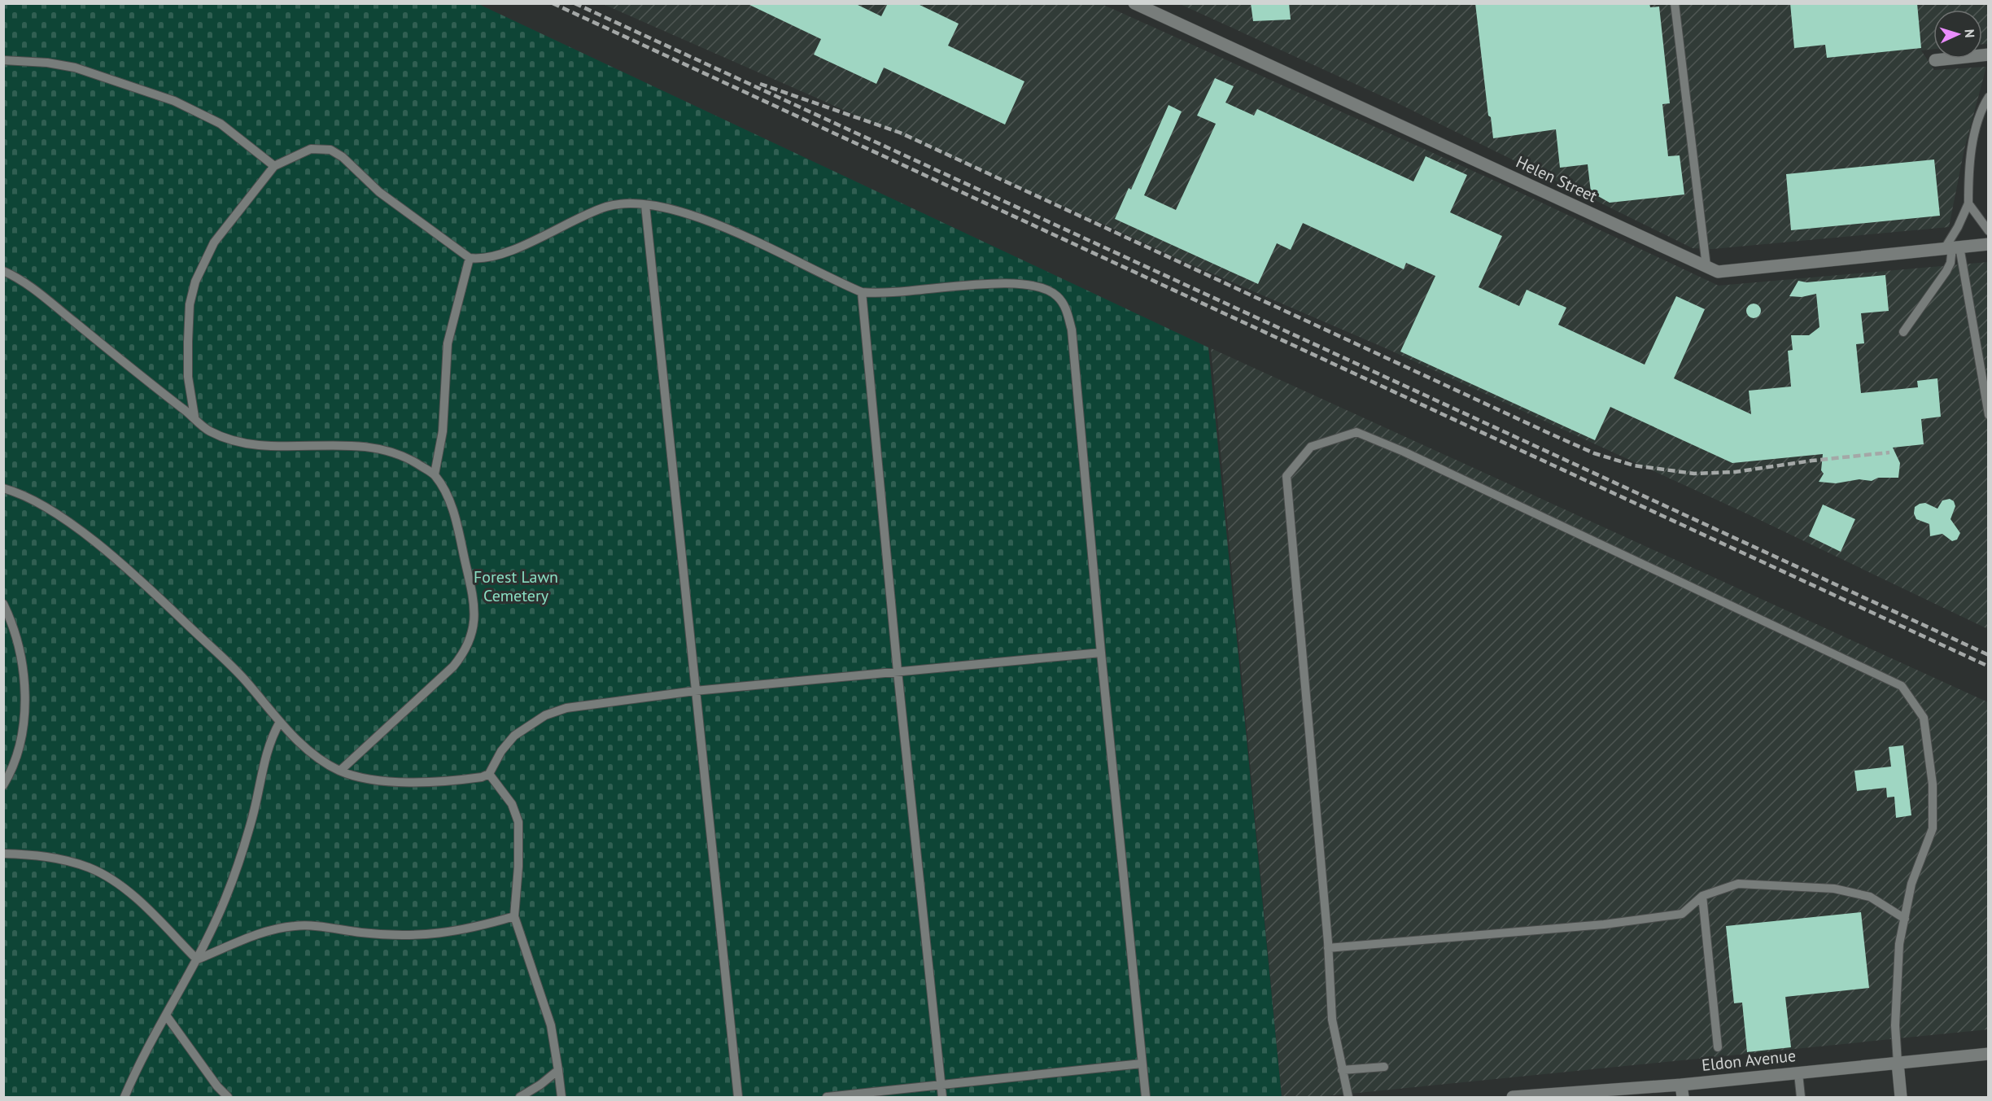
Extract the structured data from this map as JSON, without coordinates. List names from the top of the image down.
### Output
{
  "streets": {
    "street": ["Helen Street", "Eldon Avenue"]
  },
  "parks": ["Forest Lawn Cemetery"],
  "north": "right"
}
